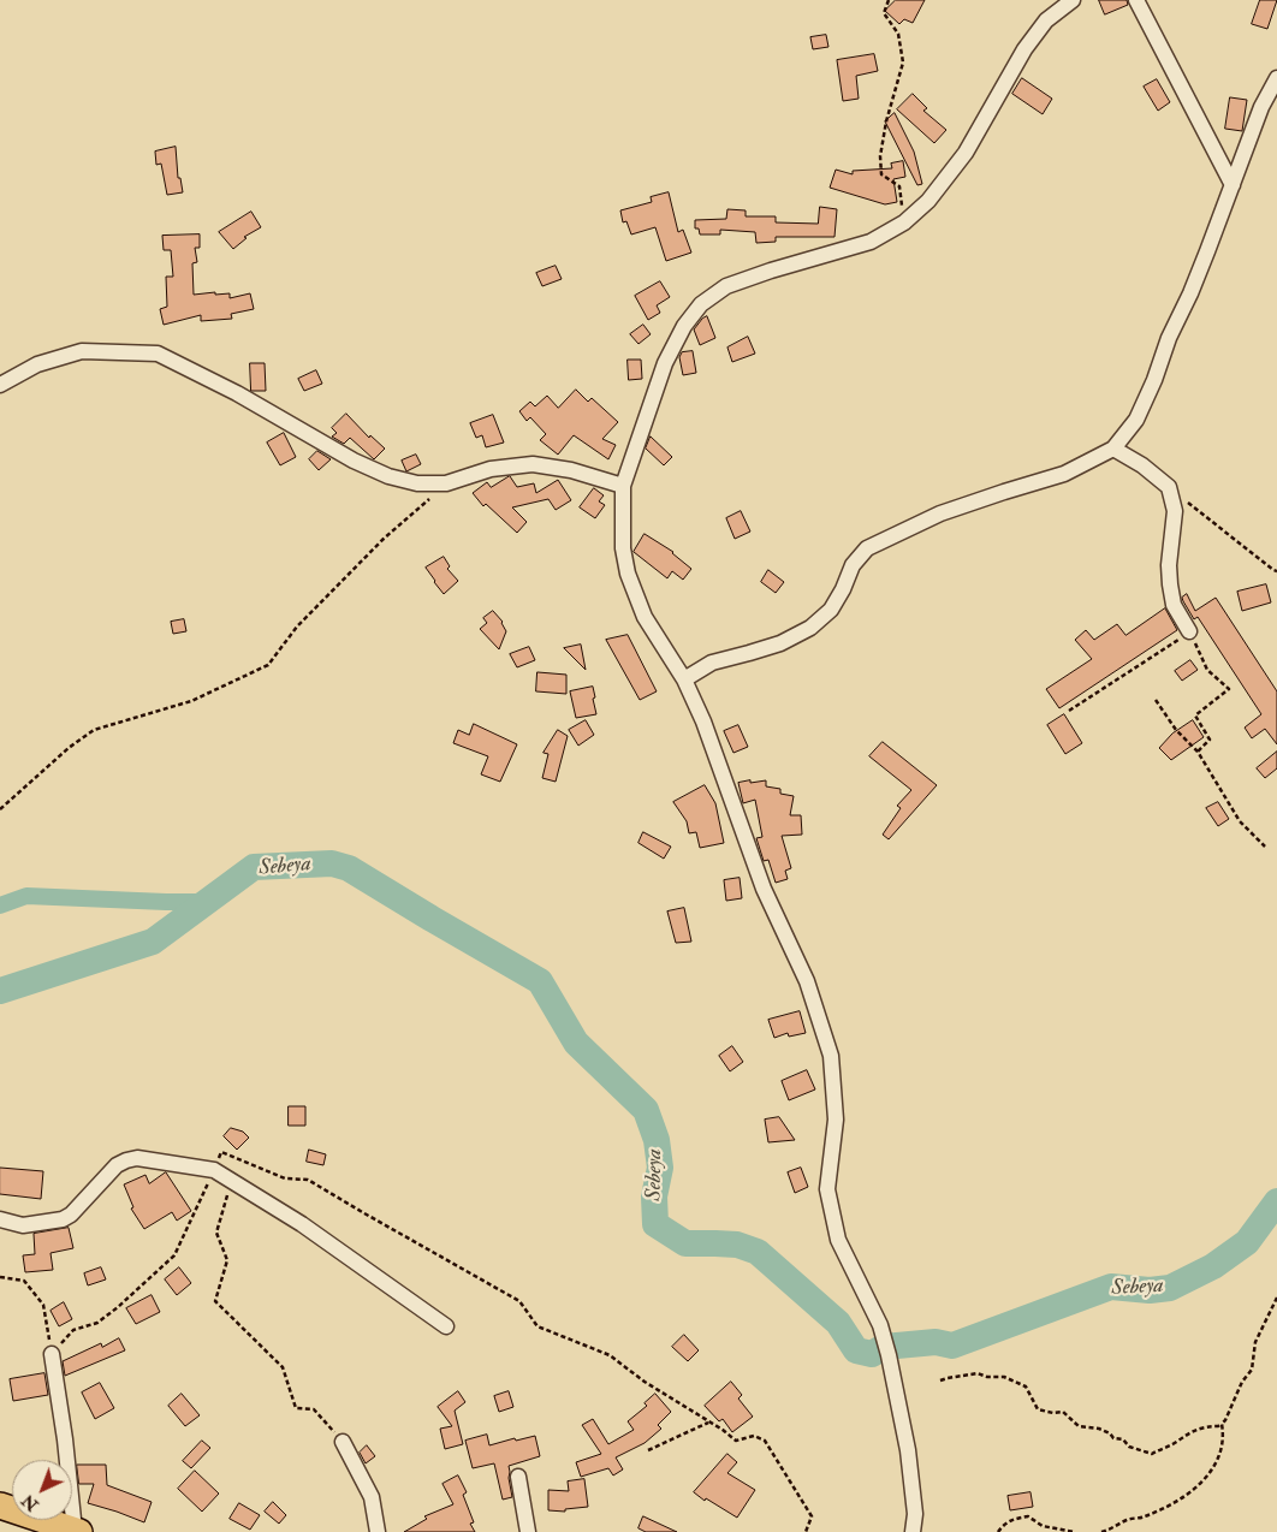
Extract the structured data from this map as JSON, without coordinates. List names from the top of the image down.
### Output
{
  "water": ["Sebeya"],
  "north": "bottom left"
}
